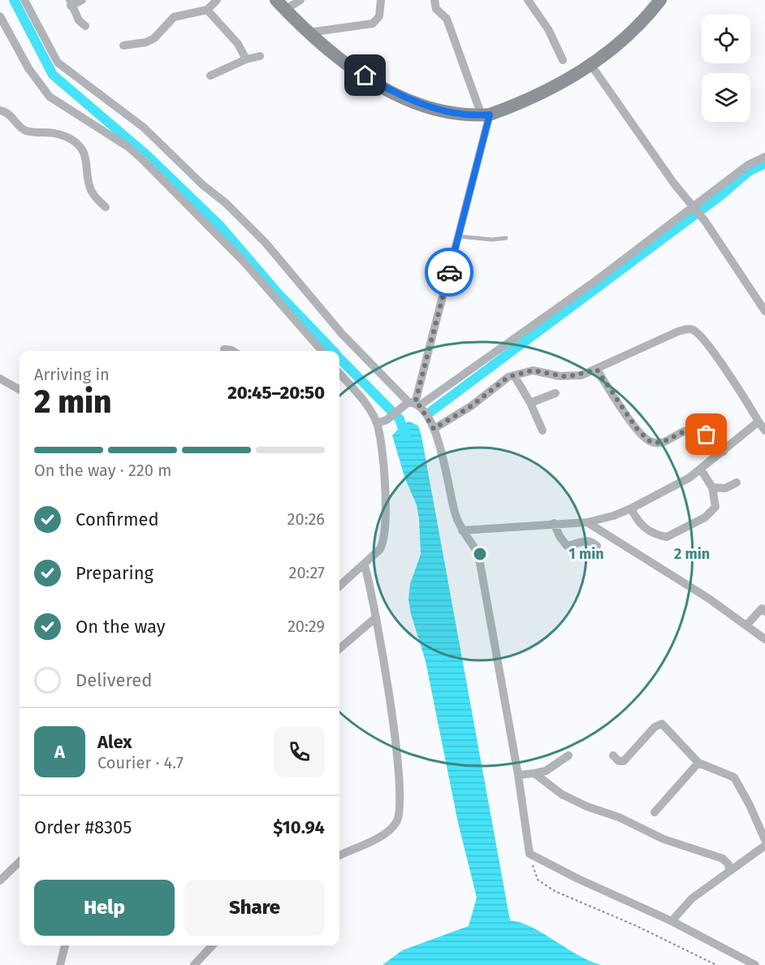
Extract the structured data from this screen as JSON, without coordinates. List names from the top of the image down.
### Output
{
  "page": {
    "heading": ["2 min", "Arriving in", "20:45–20:50"],
    "panel": [
      "Alex",
      "Courier · 4.7",
      "Order #8305",
      "$10.94"
    ],
    "bar": "On the way · 220 m",
    "list": [
      ["Confirmed", "20:26"],
      ["Preparing", "20:27"],
      ["On the way", "20:29"],
      "Delivered"
    ],
    "round": "A",
    "buttons": ["Help", "Share"]
  },
  "rings": ["1 min", "2 min"]
}
